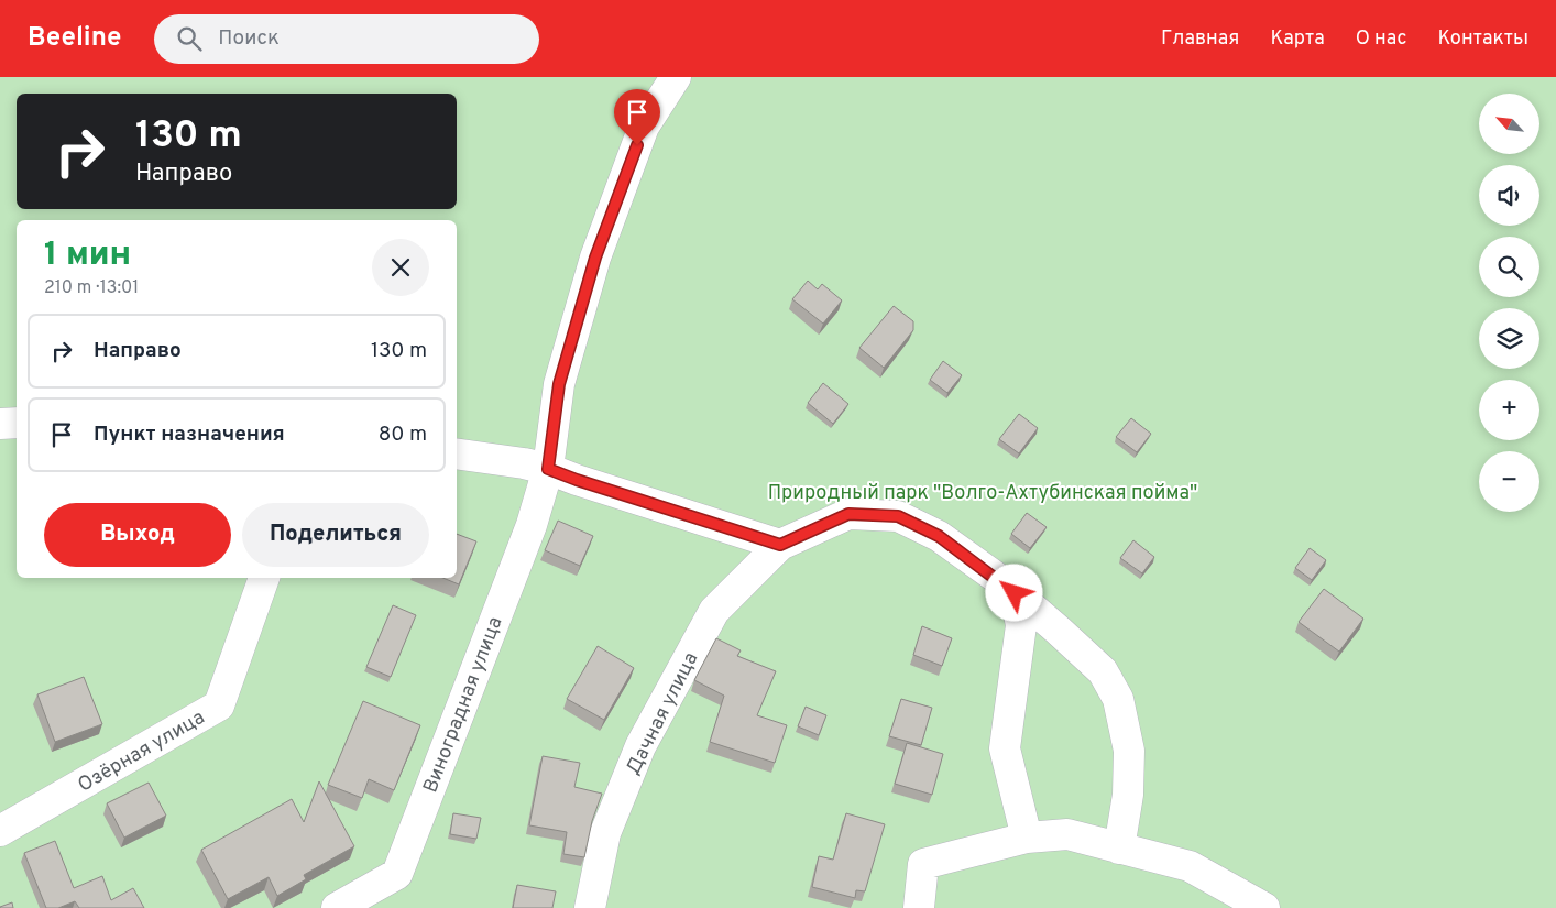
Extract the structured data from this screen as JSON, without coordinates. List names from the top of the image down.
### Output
{
  "streets": {
    "street": ["Виноградная улица", "Дачная улица", "Озёрная улица"]
  },
  "parks": ["Природный парк \"Волго-Ахтубинская пойма\""],
  "north": "top left",
  "page": {
    "header": "Beeline",
    "search": "Поиск",
    "nav": [
      "Главная",
      "Карта",
      "О нас",
      "Контакты"
    ],
    "map_buttons": ["+", "−"],
    "turn": ["130 m", "Направо"],
    "heading": ["1 мин", "210 m · 13:01"],
    "list": [
      {
        "name": "Направо",
        "value": "130 m"
      },
      {
        "name": "Пункт назначения",
        "value": "80 m"
      }
    ],
    "buttons": ["Выход", "Поделиться"]
  }
}
